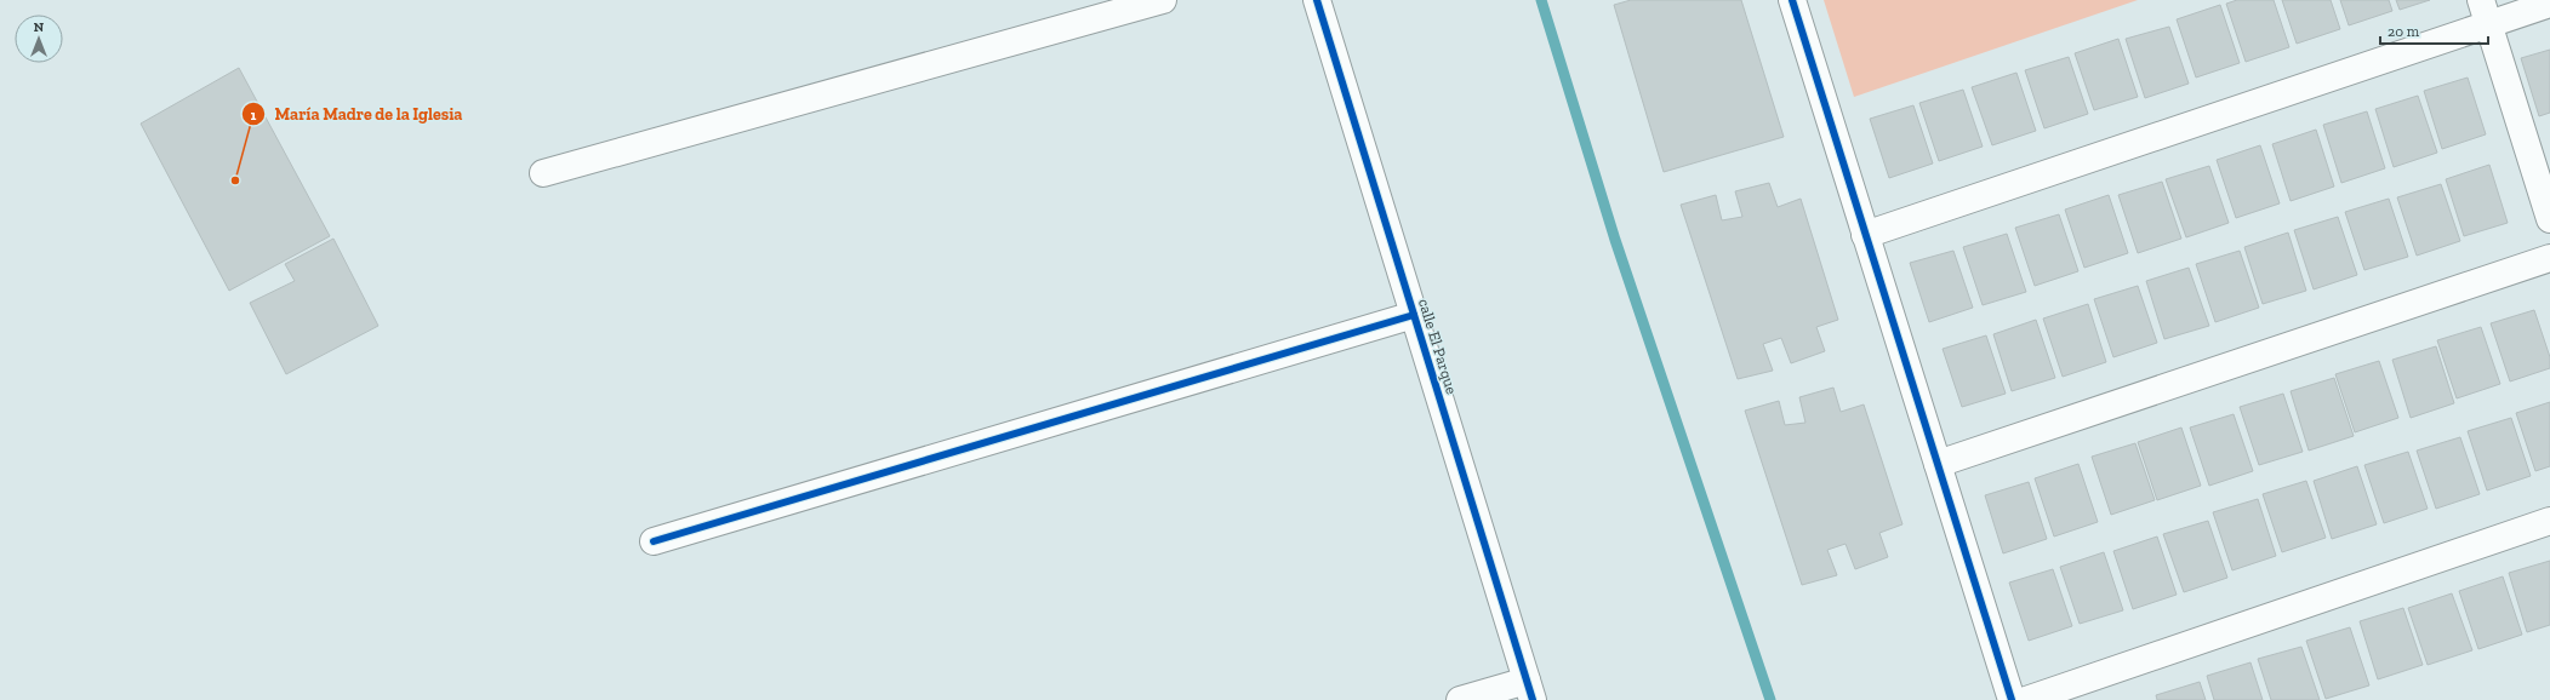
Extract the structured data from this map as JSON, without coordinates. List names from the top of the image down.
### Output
{
  "streets": {
    "street": ["calle El Parque"]
  },
  "places": ["María Madre de la Iglesia"],
  "scale_bar": "20 m",
  "north": "top"
}
